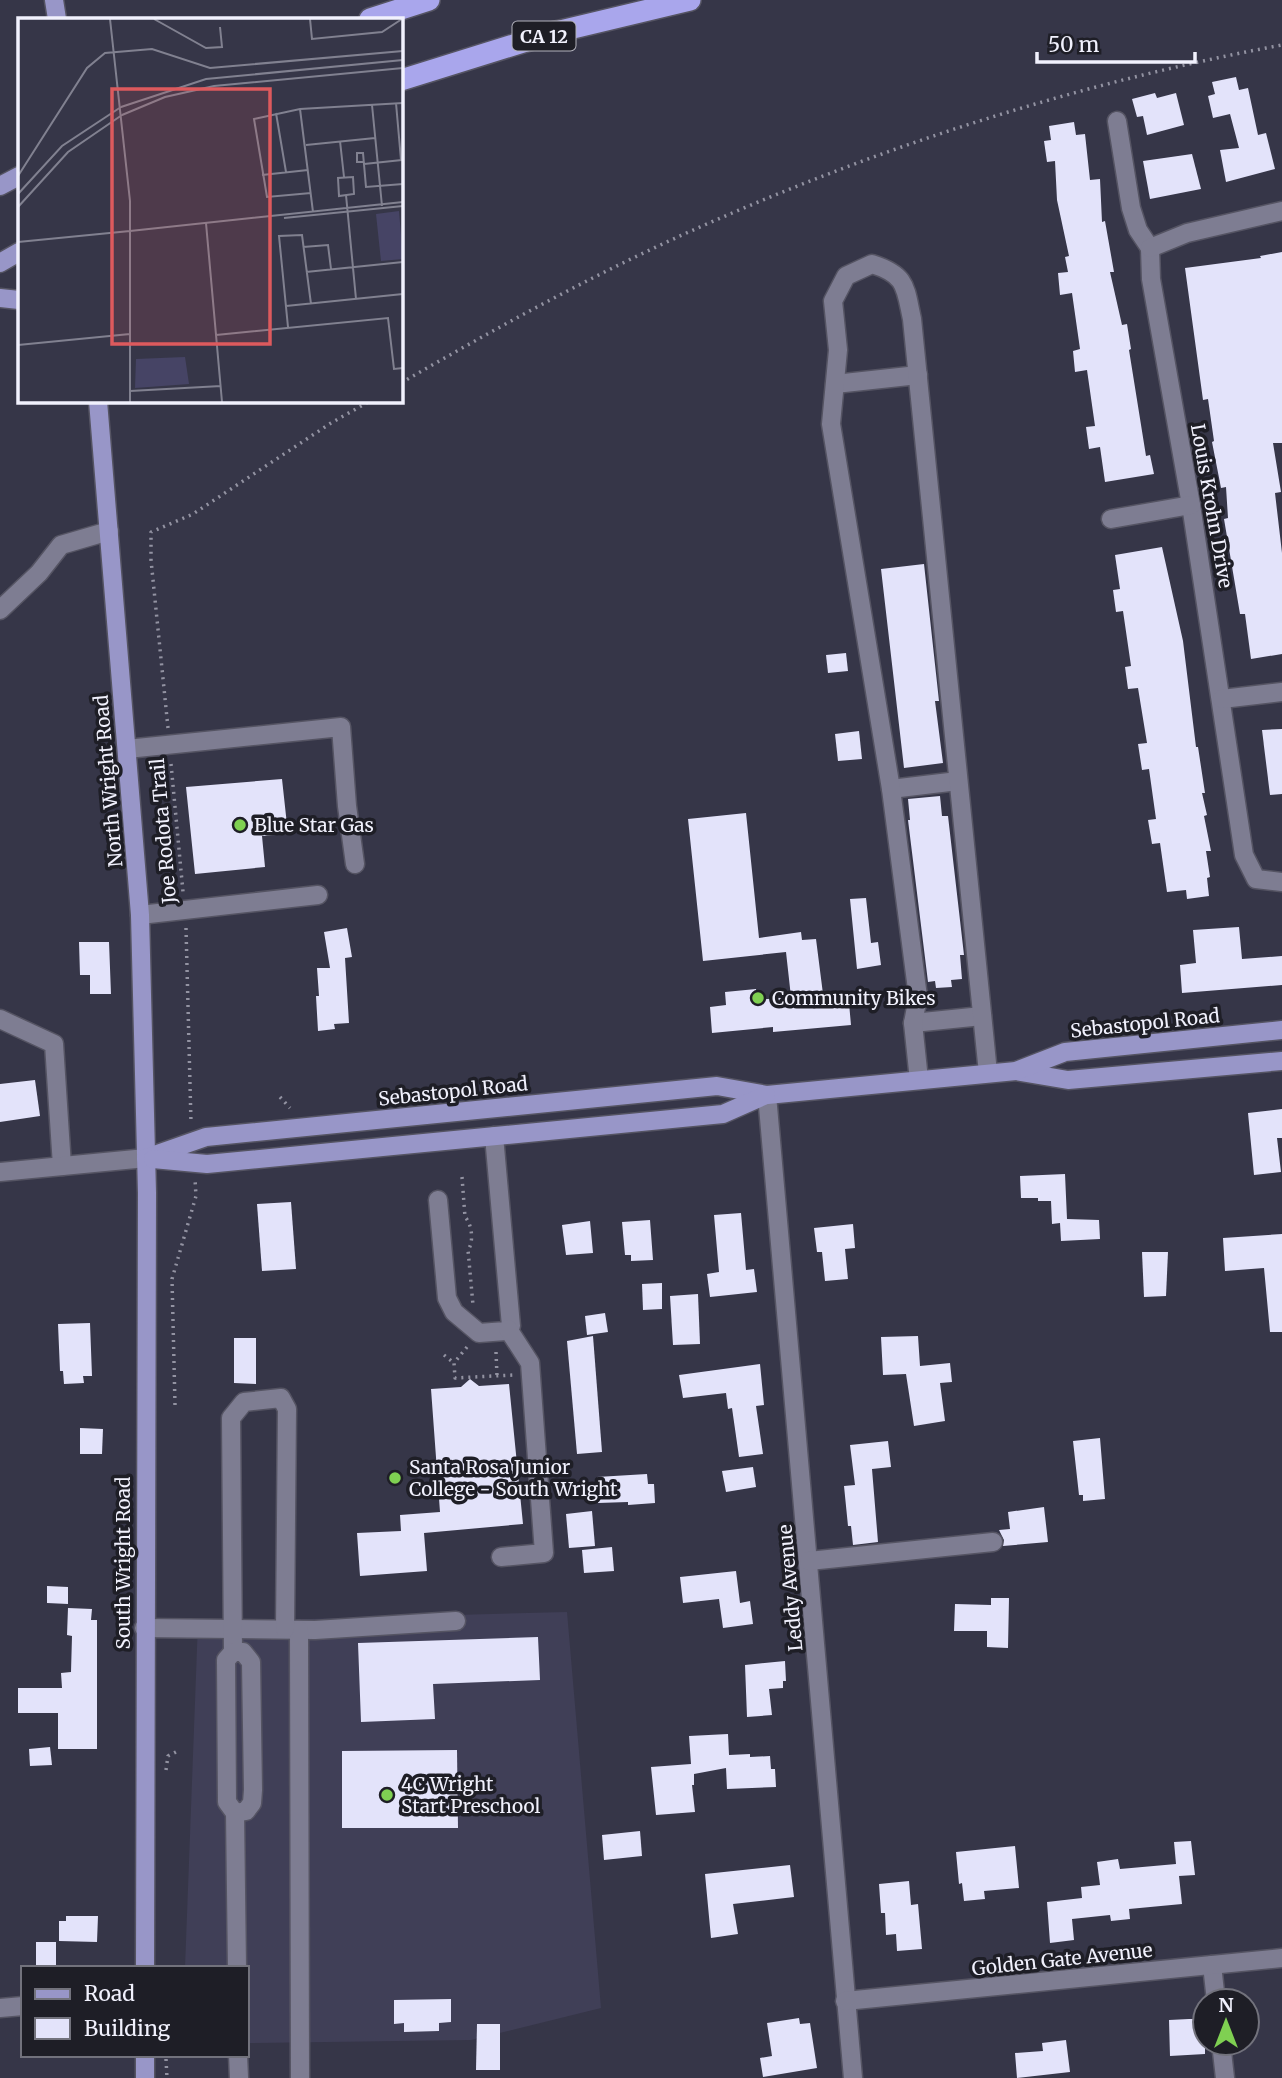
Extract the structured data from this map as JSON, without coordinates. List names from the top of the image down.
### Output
{
  "streets": {
    "highway": ["CA 12"],
    "main road": ["North Wright Road", "Sebastopol Road", "South Wright Road"],
    "street": ["Louis Krohn Drive", "Leddy Avenue", "Golden Gate Avenue"],
    "path": ["Joe Rodota Trail"]
  },
  "crossings": [
    ["North Wright Road", "Sebastopol Road"],
    ["North Wright Road", "South Wright Road"],
    ["Sebastopol Road", "South Wright Road"],
    ["Sebastopol Road", "Leddy Avenue"],
    ["Leddy Avenue", "Golden Gate Avenue"]
  ],
  "places": [
    "Blue Star Gas",
    "Community Bikes",
    "Santa Rosa Junior College - South Wright",
    "4C Wright Start Preschool"
  ],
  "legend": ["Road", "Building"],
  "scale_bar": "50 m",
  "north": "top"
}
